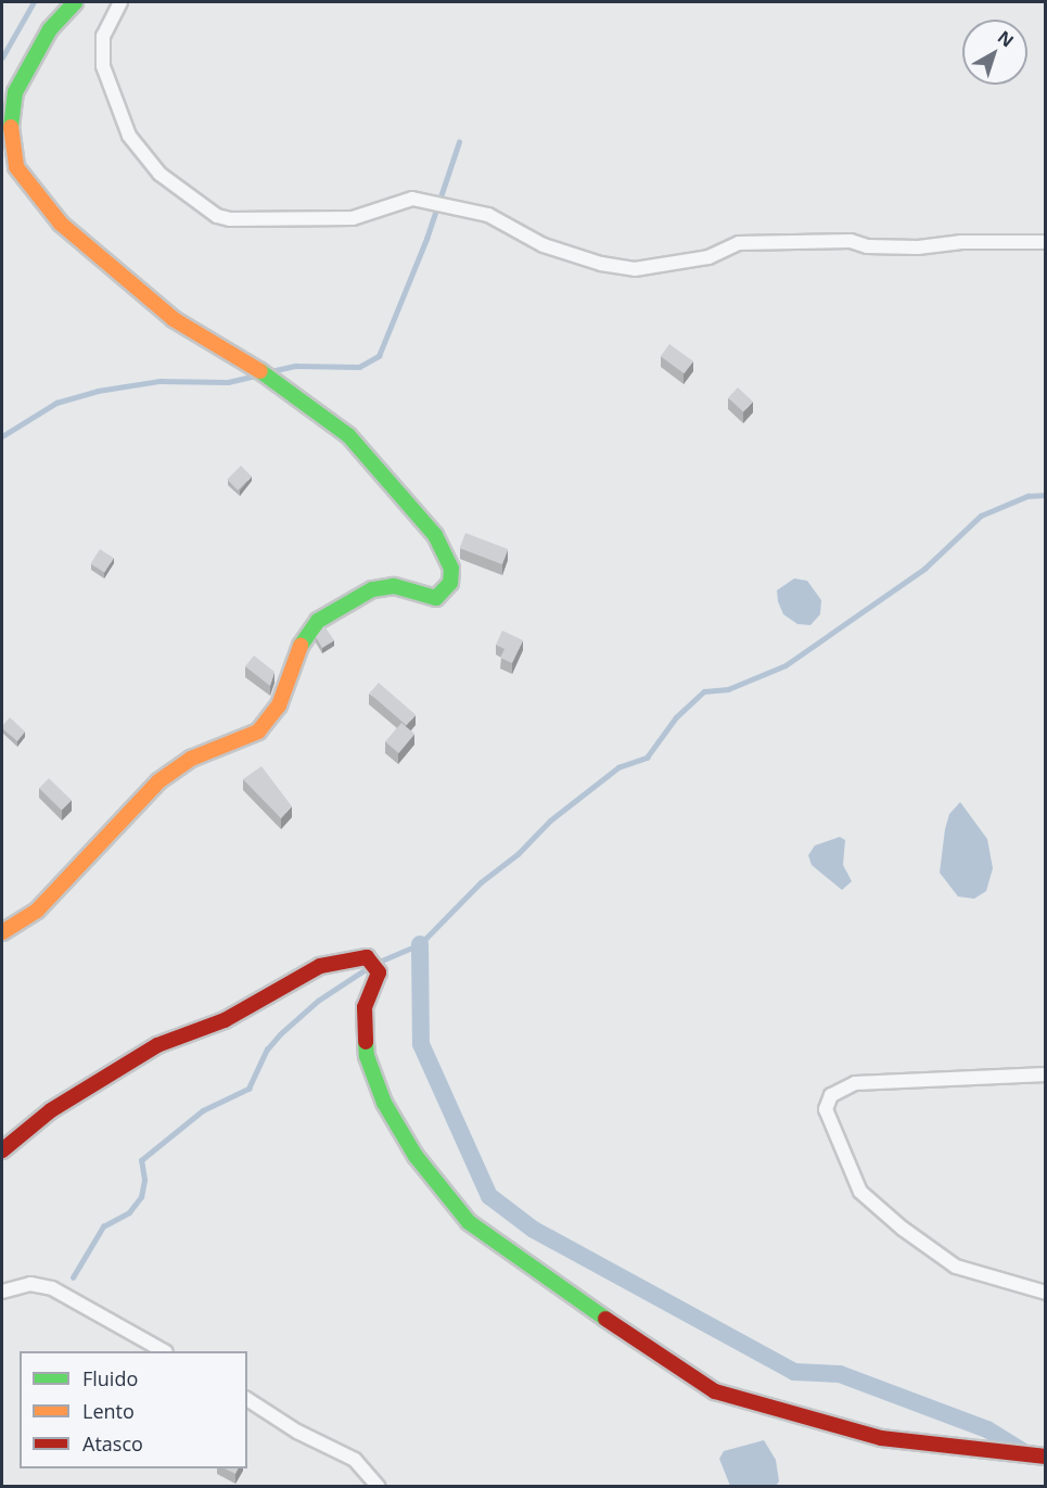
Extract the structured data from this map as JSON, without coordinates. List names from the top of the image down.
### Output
{
  "legend": ["Fluido", "Lento", "Atasco"],
  "north": "top right"
}
